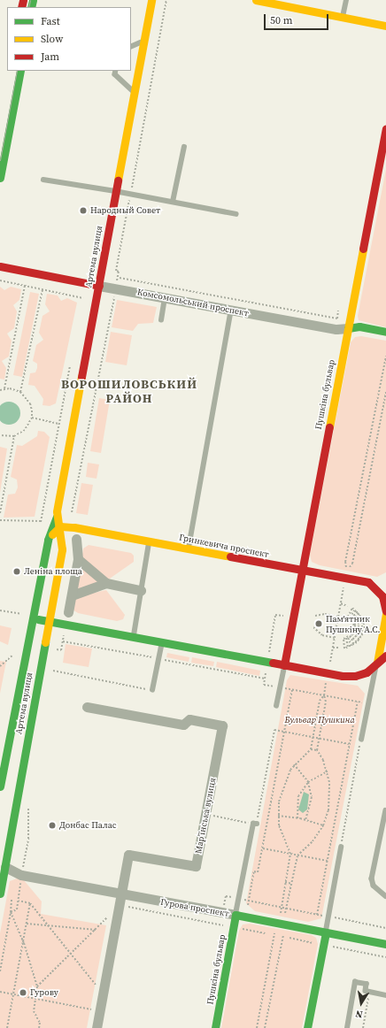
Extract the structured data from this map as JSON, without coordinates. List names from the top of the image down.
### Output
{
  "streets": {
    "street": [
      "Артема вулиця",
      "Комсомольський проспект",
      "Пушкіна бульвар",
      "Гринкевича проспект",
      "Мар’їнська вулиця",
      "Гурова проспект"
    ]
  },
  "crossings": [
    ["Артема вулиця", "Комсомольський проспект"],
    ["Артема вулиця", "Гринкевича проспект"],
    ["Артема вулиця", "Гурова проспект"],
    ["Комсомольський проспект", "Пушкіна бульвар"],
    ["Пушкіна бульвар", "Гринкевича проспект"],
    ["Пушкіна бульвар", "Гурова проспект"],
    ["Мар’їнська вулиця", "Гурова проспект"]
  ],
  "districts": ["ВОРОШИЛОВСЬКИЙ РАЙОН"],
  "parks": ["Бульвар Пушкина"],
  "places": [
    "Народный Совет",
    "Леніна площа",
    "Пам'ятник Пушкіну А.С.",
    "Донбас Палас",
    "Гурову"
  ],
  "legend": ["Fast", "Slow", "Jam"],
  "scale_bar": "50 m",
  "north": "bottom"
}
